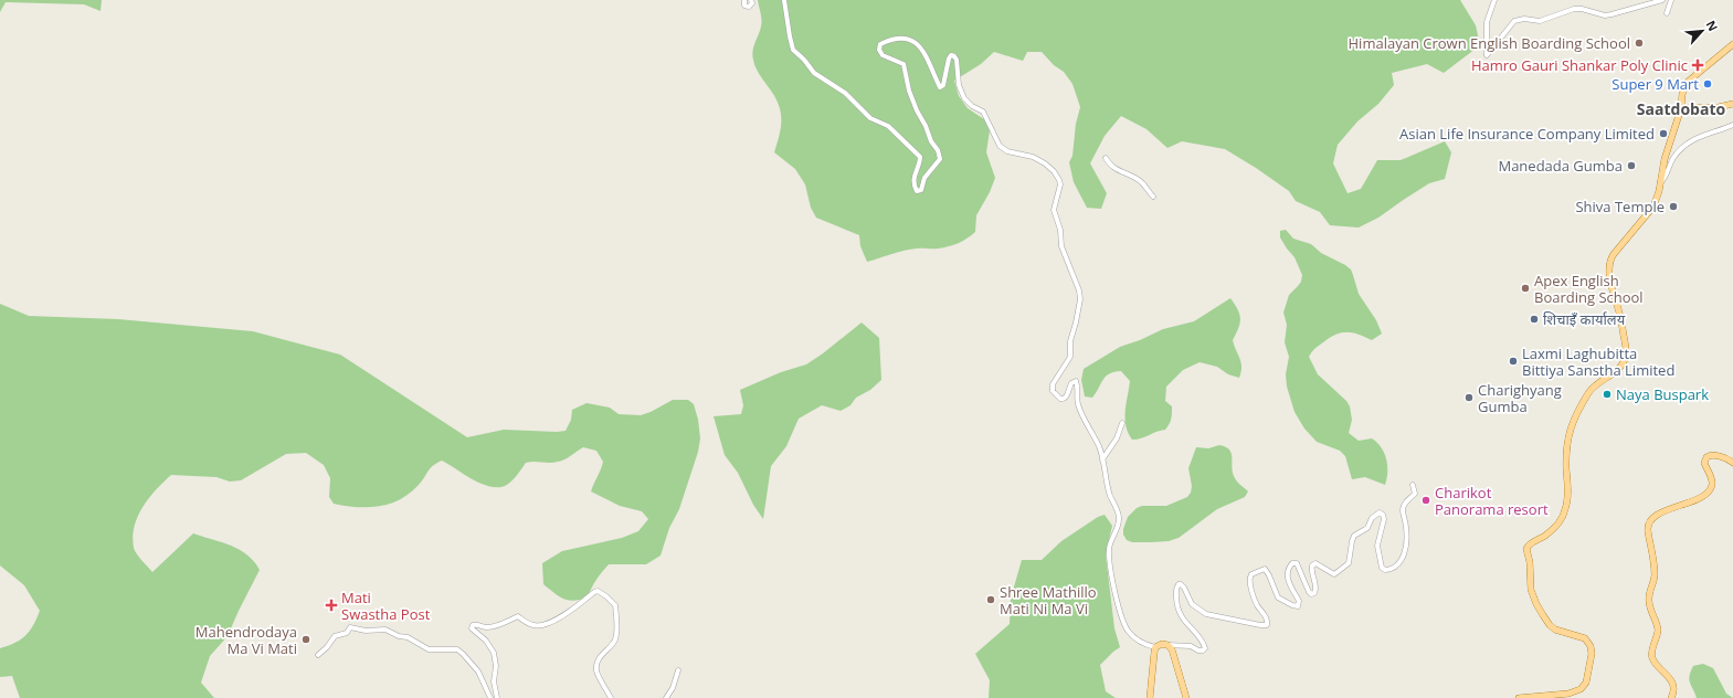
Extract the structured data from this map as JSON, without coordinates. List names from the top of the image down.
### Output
{
  "districts": ["Saatdobato"],
  "places": {
    "other": [
      "Himalayan Crown English Boarding School",
      "Super 9 Mart",
      "Asian Life Insurance Company Limited",
      "Manedada Gumba",
      "Shiva Temple",
      "Apex English Boarding School",
      "शिचाइँ कार्यालय",
      "Laxmi Laghubitta Bittiya Sanstha Limited",
      "Naya Buspark",
      "Charighyang Gumba",
      "Charikot Panorama resort",
      "Shree Mathillo Mati Ni Ma Vi",
      "Mahendrodaya Ma Vi Mati"
    ],
    "health": ["Hamro Gauri Shankar Poly Clinic", "Mati Swastha Post"]
  },
  "north": "top right"
}
